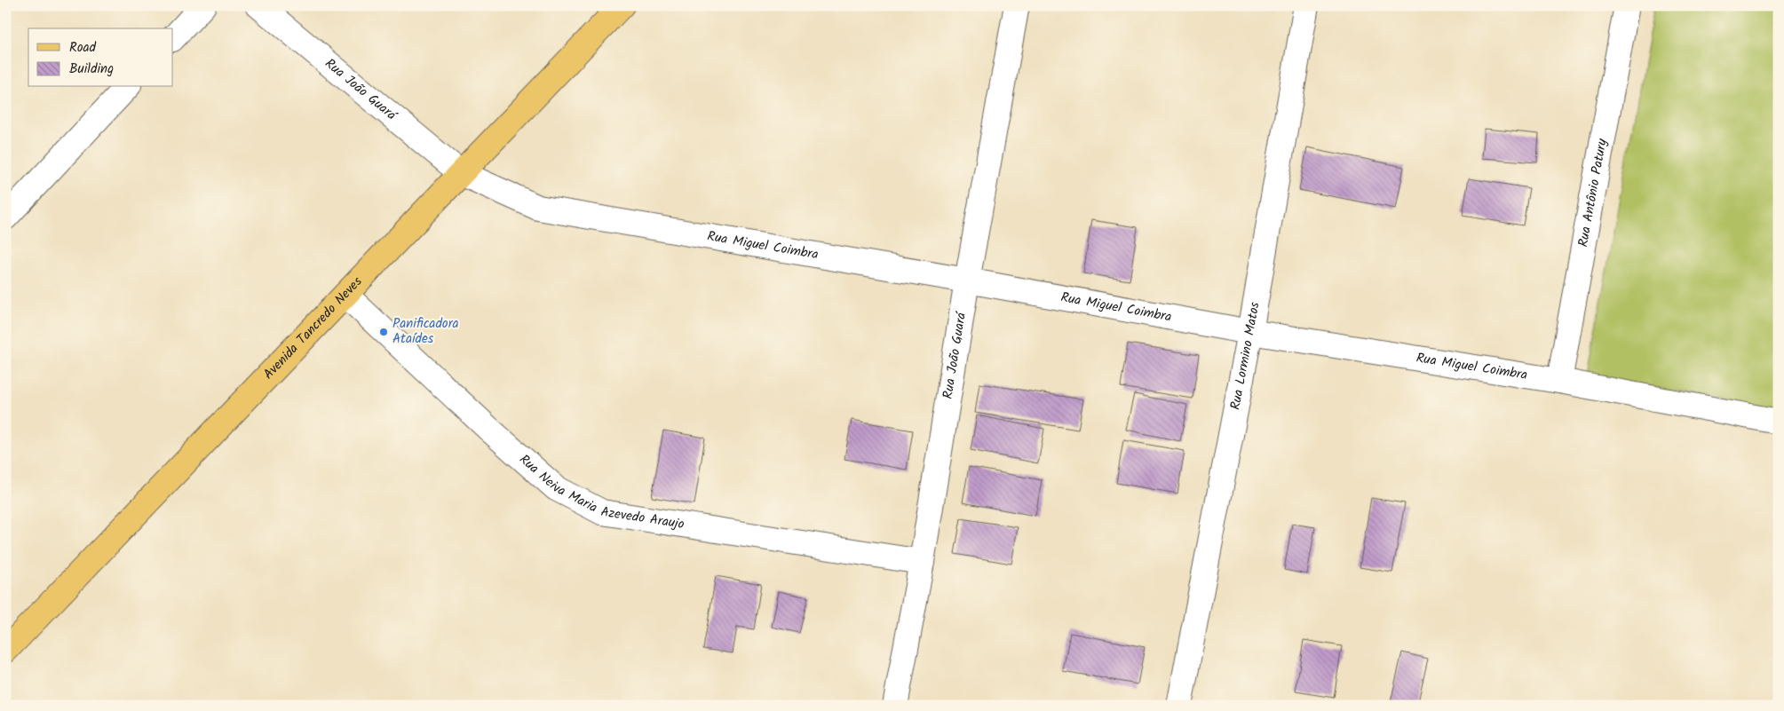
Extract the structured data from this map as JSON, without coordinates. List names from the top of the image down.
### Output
{
  "streets": {
    "main road": ["Avenida Tancredo Neves"],
    "street": [
      "Rua João Guará",
      "Rua Antônio Patury",
      "Rua Miguel Coimbra",
      "Rua Lormino Matos",
      "Rua Neiva Maria Azevedo Araujo"
    ]
  },
  "crossings": [
    ["Rua João Guará", "Rua Miguel Coimbra"],
    ["Rua João Guará", "Avenida Tancredo Neves"],
    ["Rua João Guará", "Rua Neiva Maria Azevedo Araujo"],
    ["Rua Antônio Patury", "Rua Miguel Coimbra"],
    ["Rua Miguel Coimbra", "Avenida Tancredo Neves"],
    ["Rua Miguel Coimbra", "Rua Lormino Matos"],
    ["Avenida Tancredo Neves", "Rua Neiva Maria Azevedo Araujo"]
  ],
  "places": ["Panificadora Ataídes"],
  "legend": ["Road", "Building"]
}
